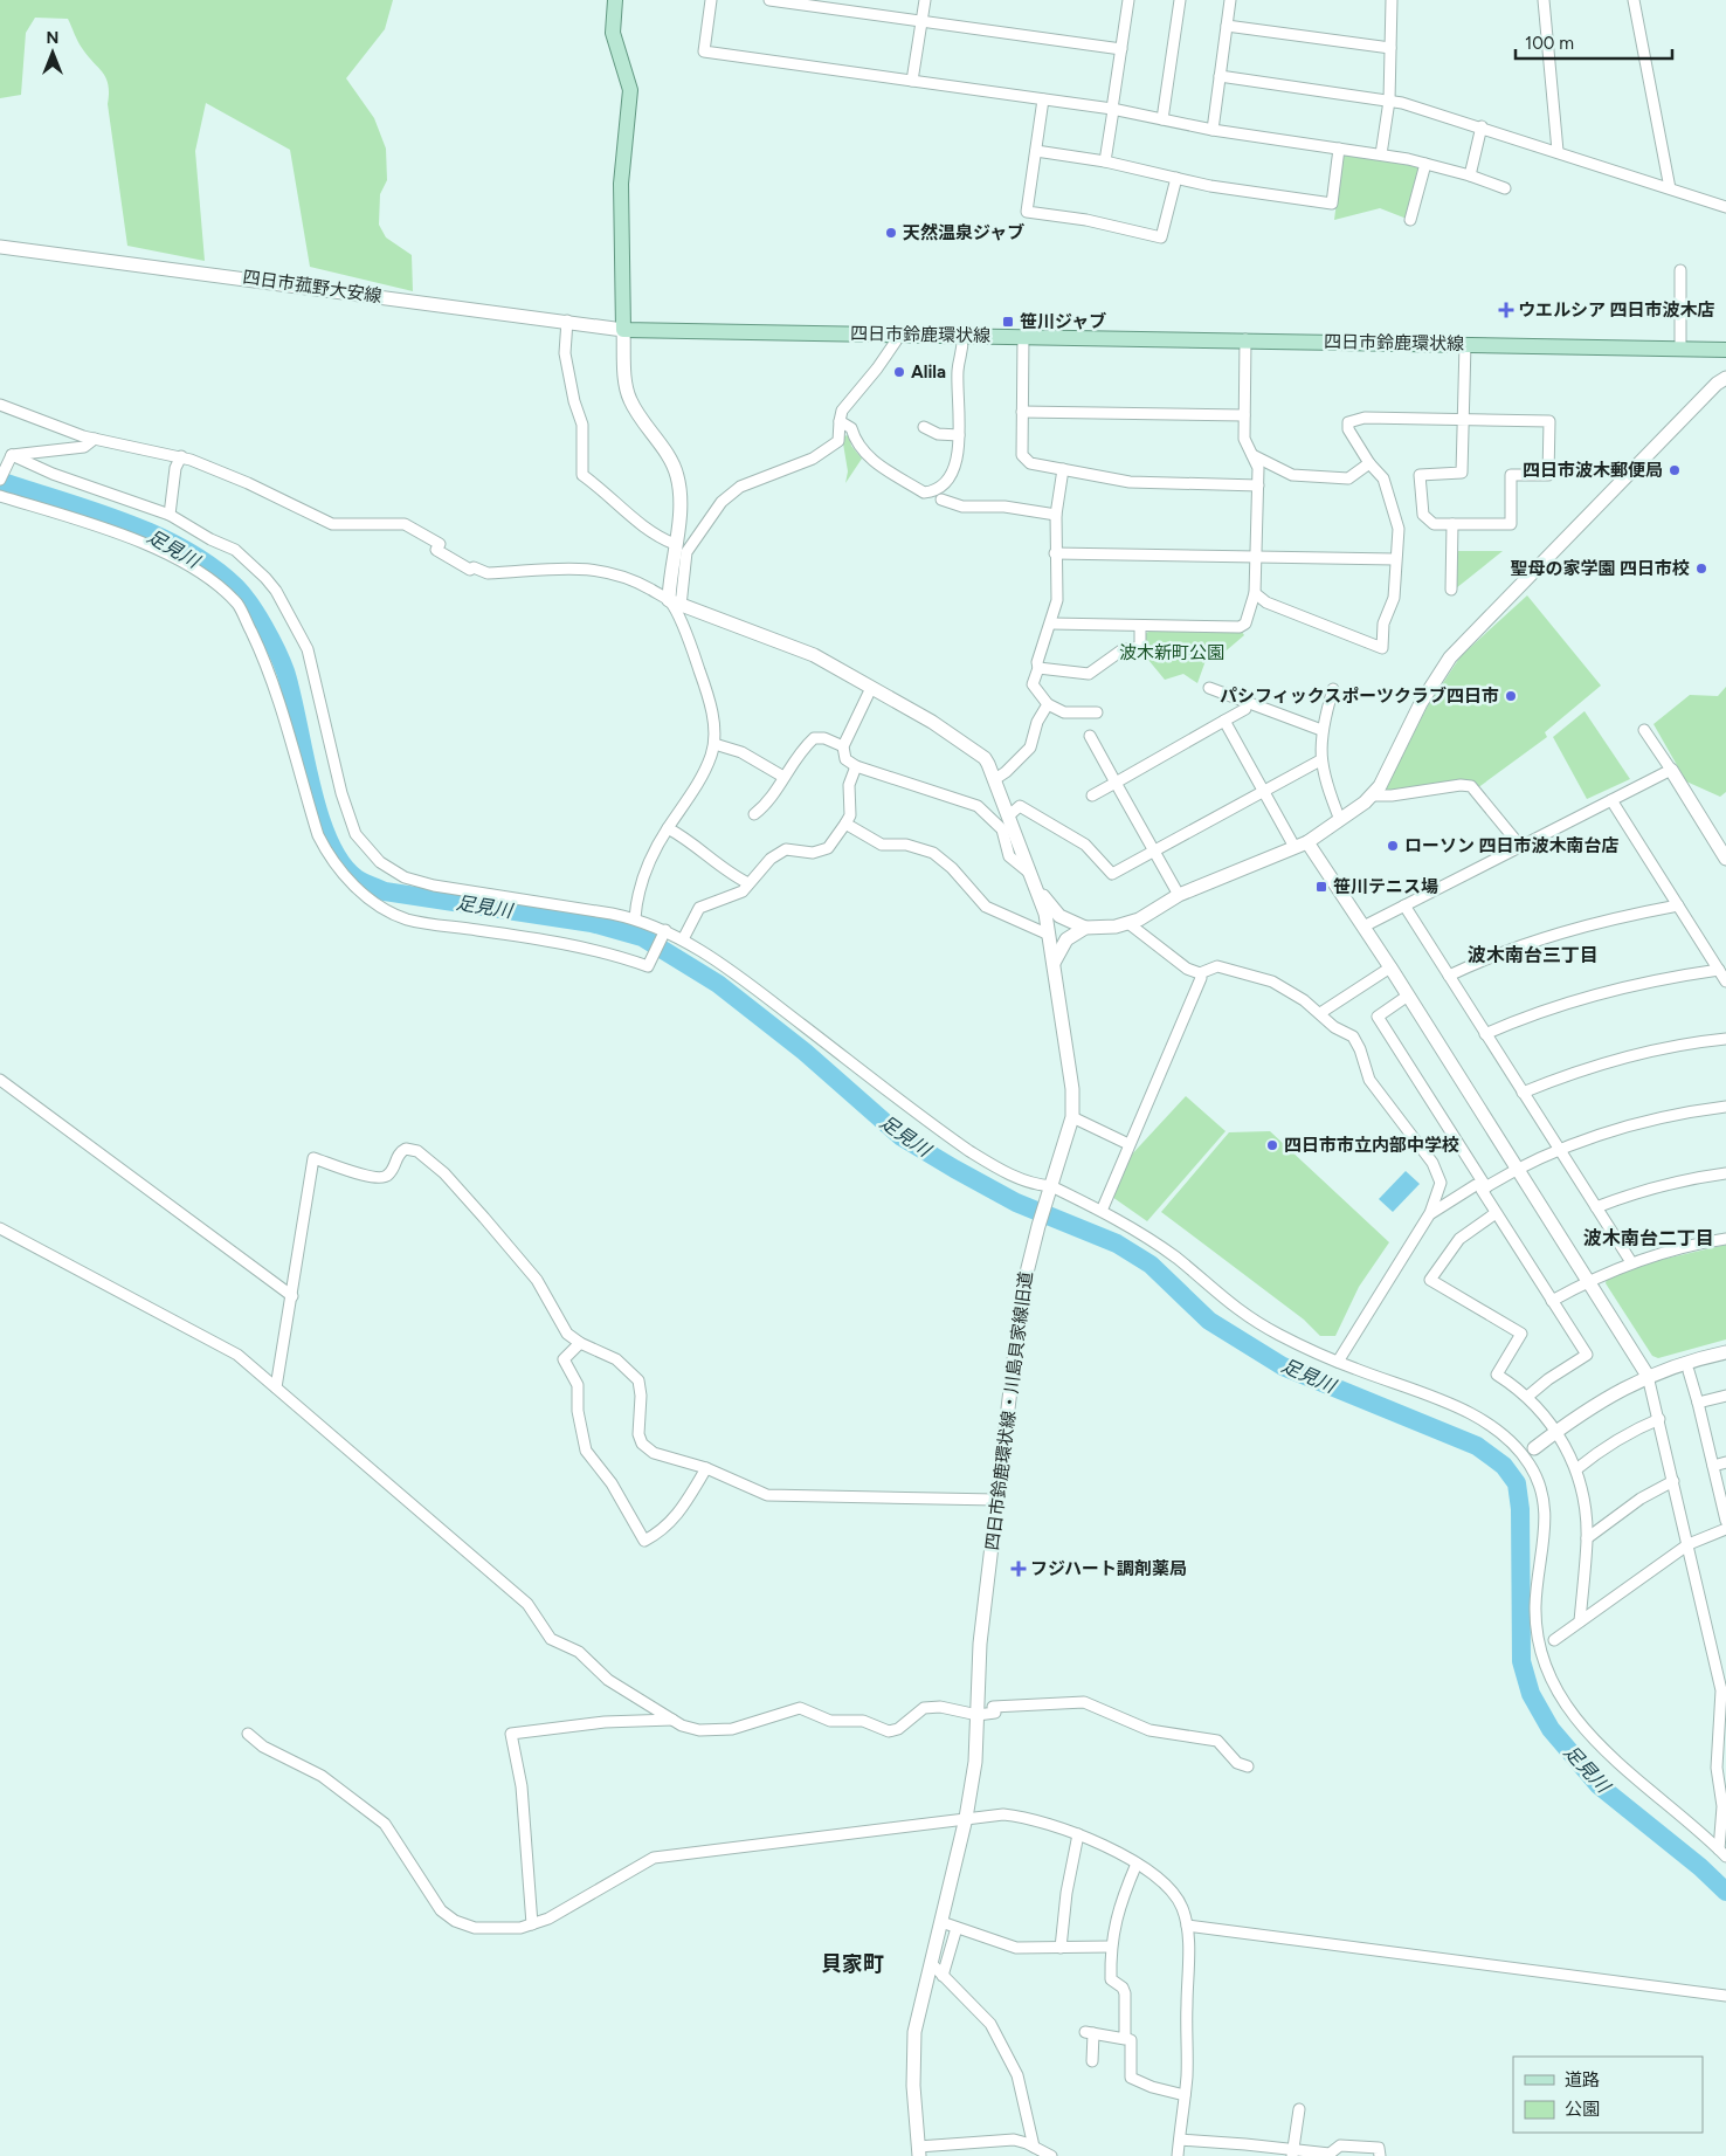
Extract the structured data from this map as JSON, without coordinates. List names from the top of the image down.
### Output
{
  "streets": {
    "main road": ["四日市鈴鹿環状線"],
    "street": ["四日市菰野大安線", "四日市鈴鹿環状線・川島貝家線旧道"]
  },
  "crossings": [
    ["四日市菰野大安線", "四日市鈴鹿環状線"]
  ],
  "districts": ["波木南台三丁目", "波木南台二丁目", "貝家町"],
  "water": ["足見川"],
  "parks": ["波木新町公園"],
  "places": {
    "other": [
      "天然温泉ジャブ",
      "Alila",
      "四日市波木郵便局",
      "聖母の家学園 四日市校",
      "パシフィックスポーツクラブ四日市",
      "ローソン 四日市波木南台店",
      "四日市市立内部中学校"
    ],
    "health": ["ウエルシア 四日市波木店", "フジハート調剤薬局"],
    "transit": ["笹川ジャブ", "笹川テニス場"]
  },
  "legend": ["道路", "公園"],
  "scale_bar": "100 m",
  "north": "top"
}
